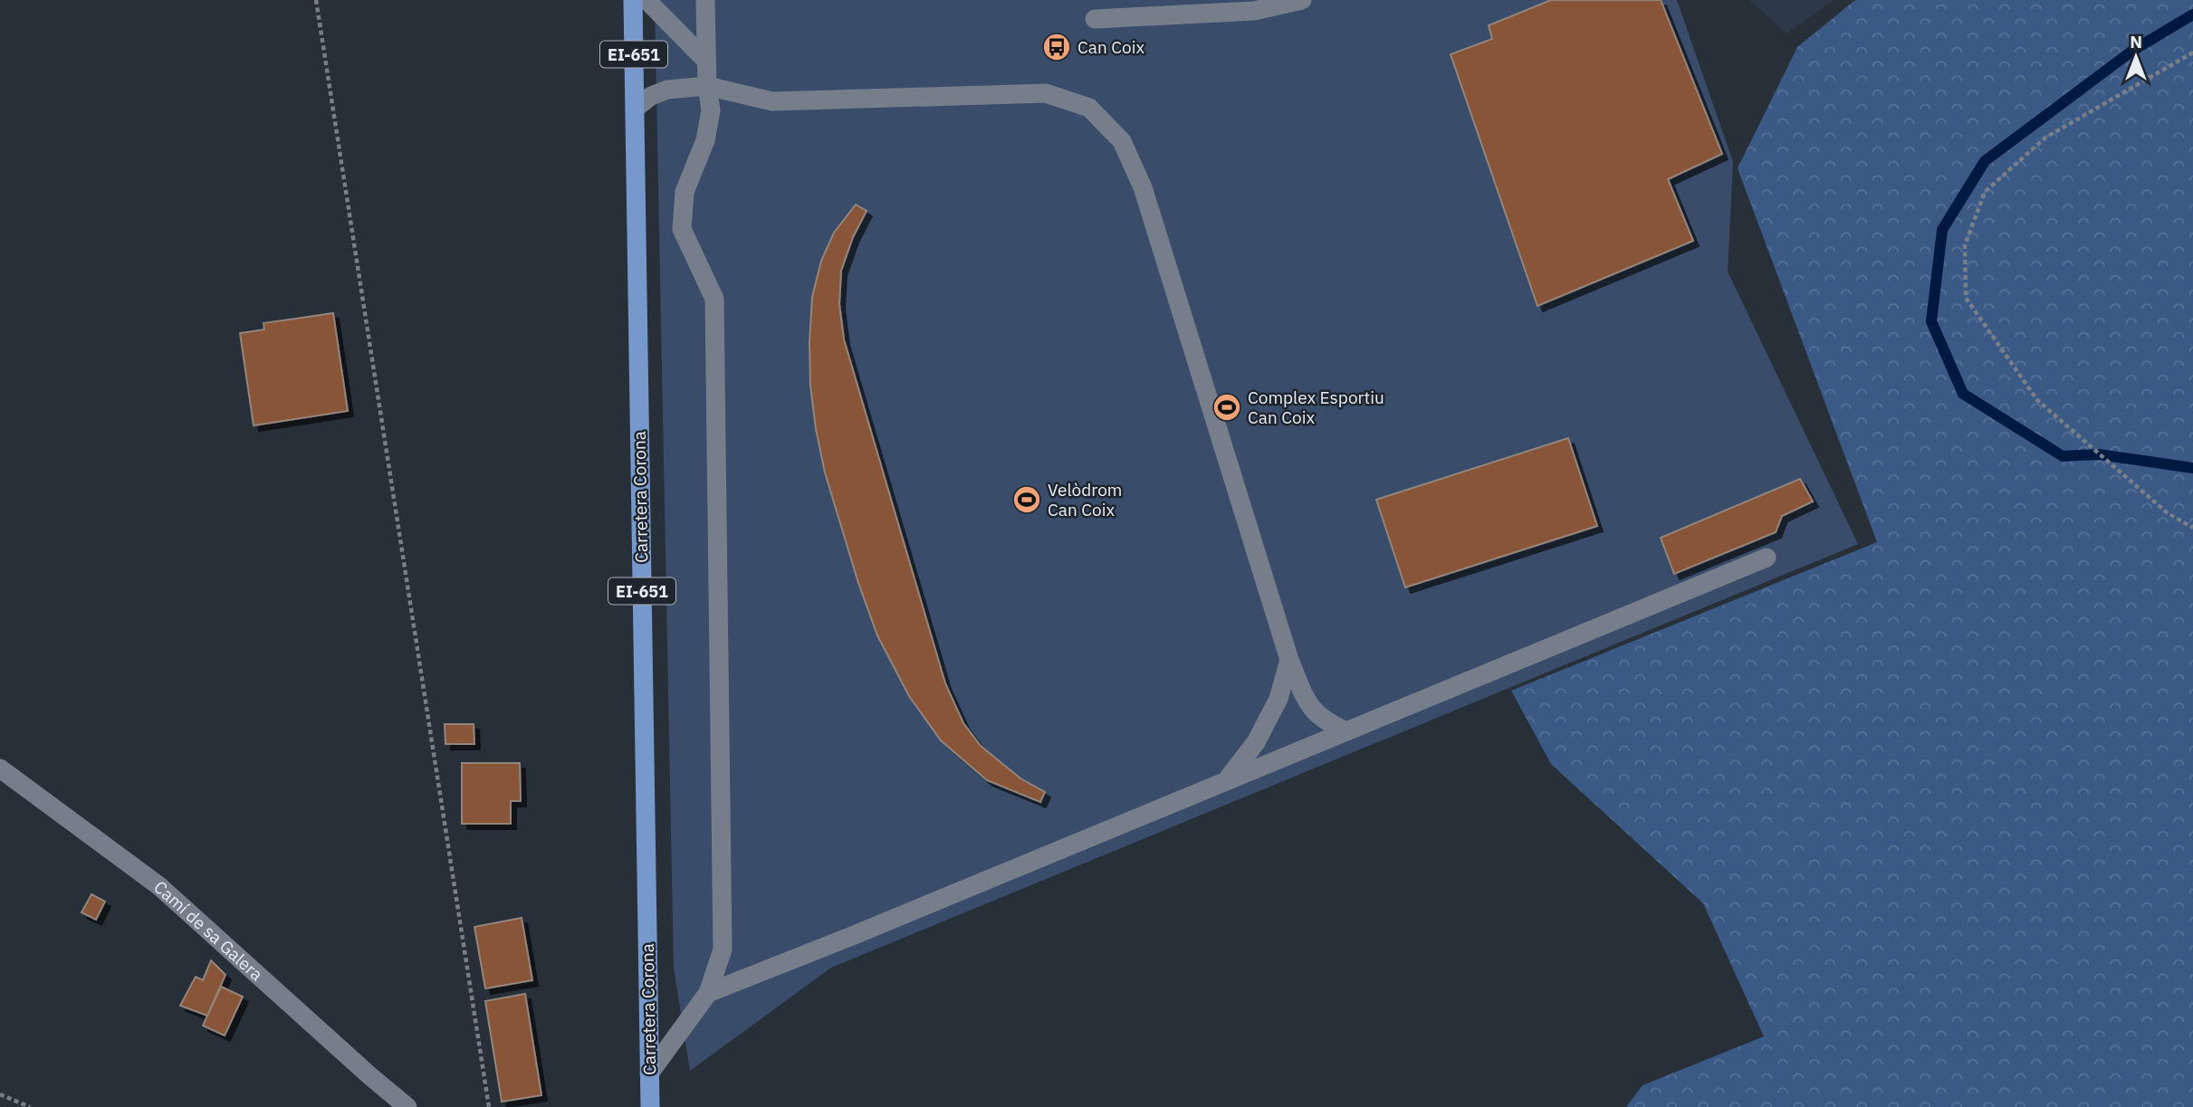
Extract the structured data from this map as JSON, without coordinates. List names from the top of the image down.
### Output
{
  "streets": {
    "main road": ["EI-651", "Carretera Corona"],
    "street": ["Camí de sa Galera"]
  },
  "places": {
    "bus stop": ["Can Coix"],
    "sports": ["Complex Esportiu Can Coix", "Velòdrom Can Coix"]
  },
  "north": "top"
}
